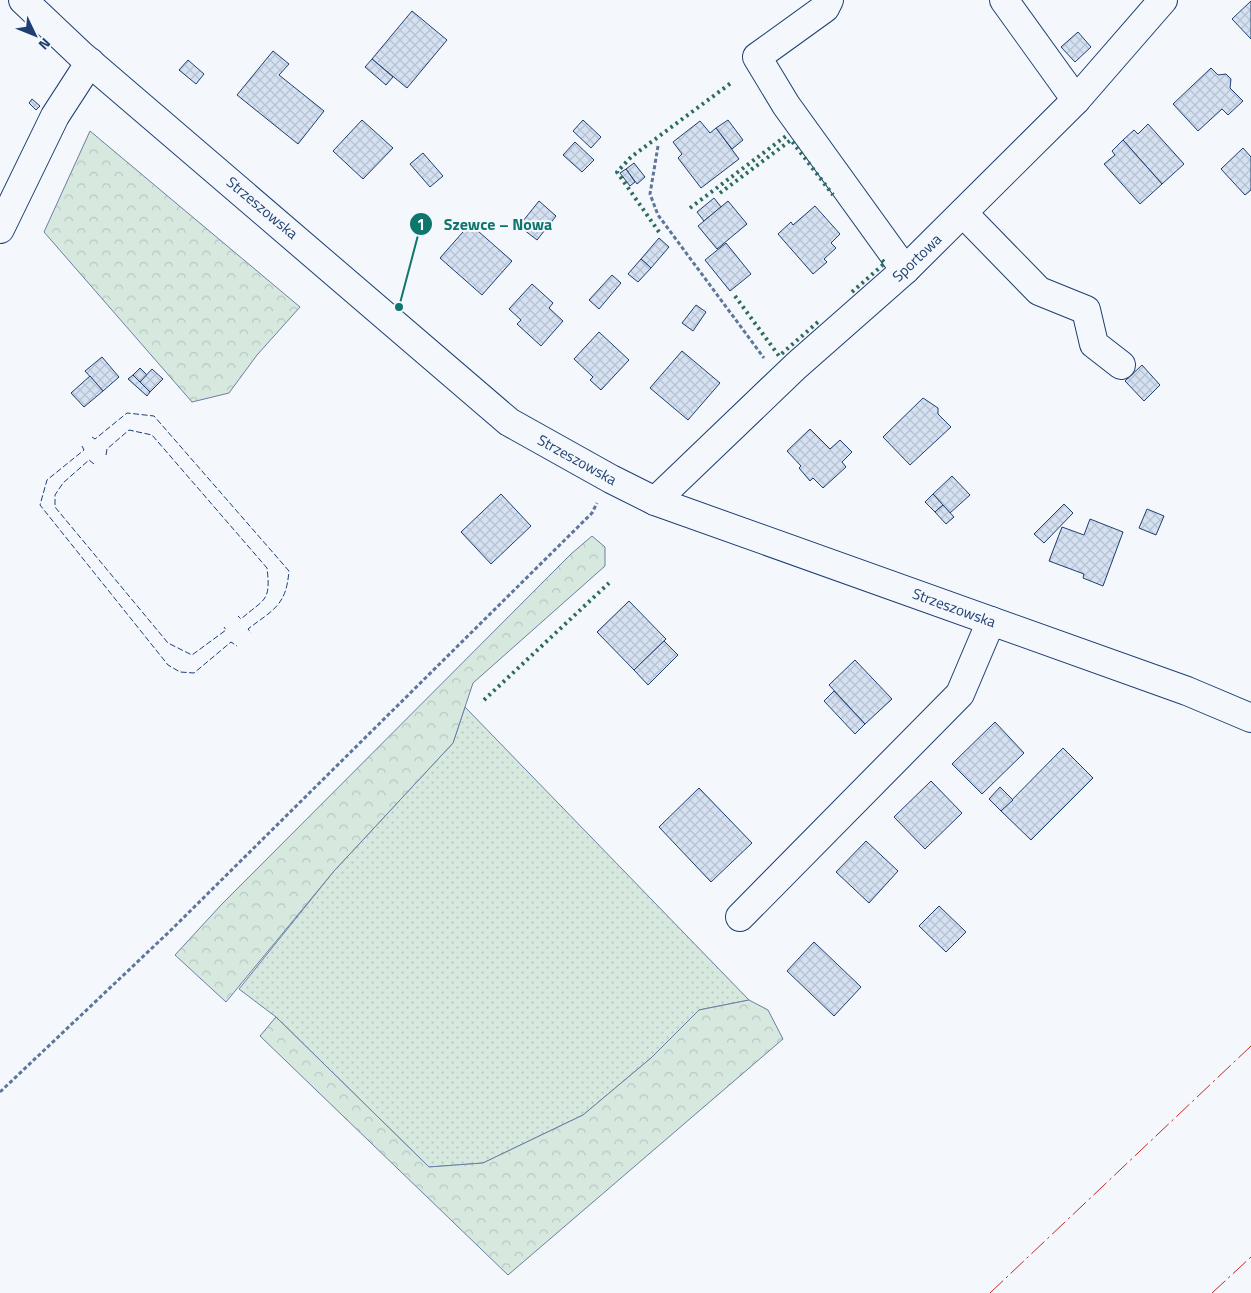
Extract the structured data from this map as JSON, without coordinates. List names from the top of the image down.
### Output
{
  "streets": {
    "street": ["Strzeszowska", "Sportowa"]
  },
  "crossings": [
    ["Strzeszowska", "Sportowa"]
  ],
  "places": ["Szewce – Nowa"],
  "north": "bottom right"
}
